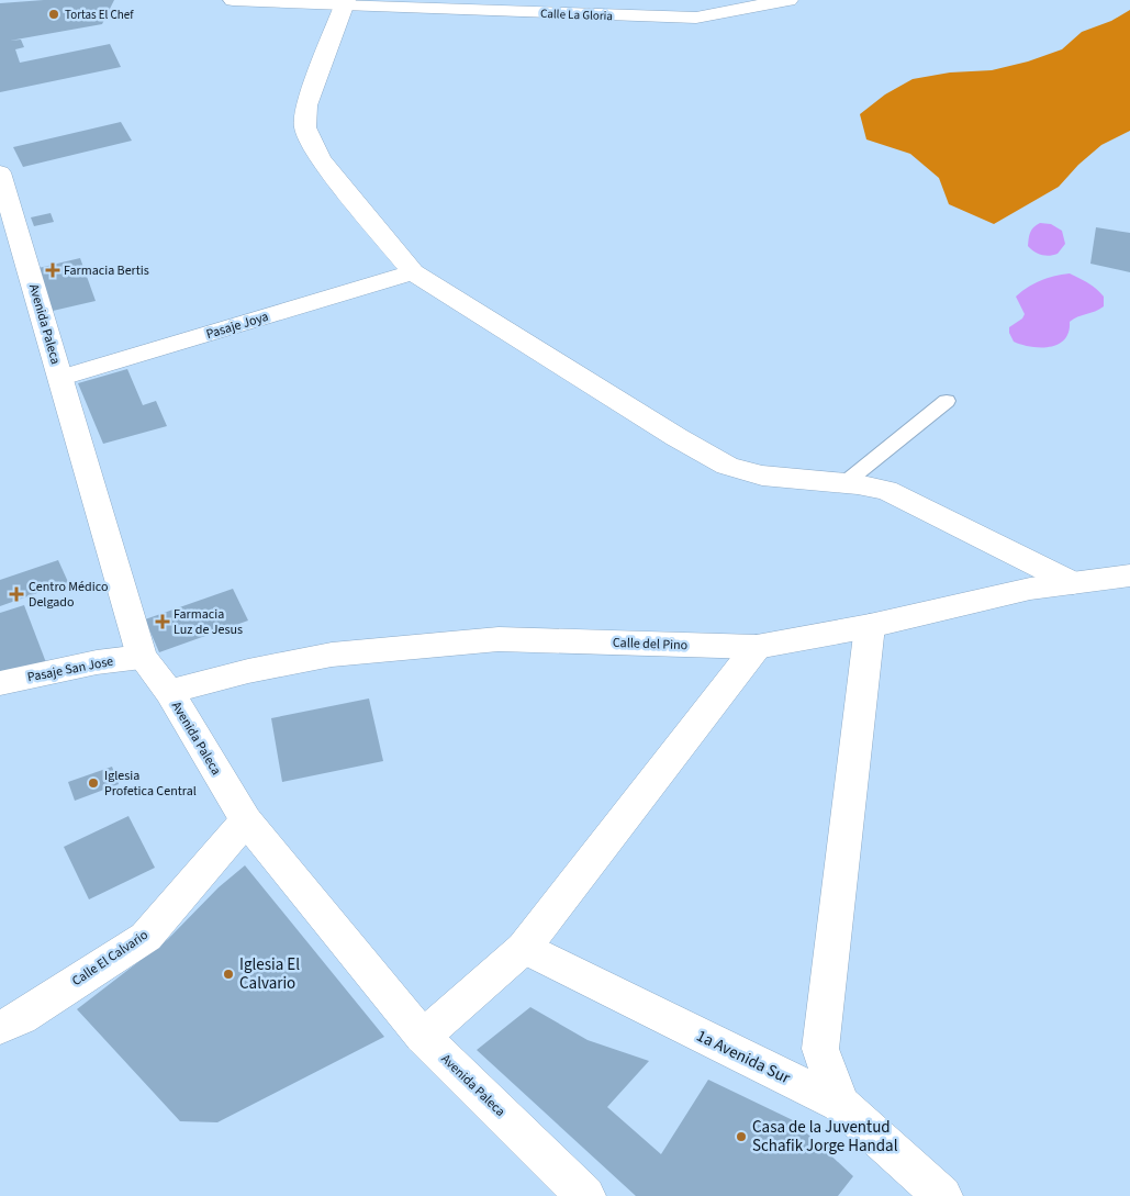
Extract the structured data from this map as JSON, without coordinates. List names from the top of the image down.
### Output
{
  "streets": {
    "street": [
      "Calle La Gloria",
      "Avenida Paleca",
      "Pasaje Joya",
      "Calle del Pino",
      "Pasaje San Jose",
      "Calle El Calvario",
      "1a Avenida Sur"
    ]
  },
  "crossings": [
    ["Avenida Paleca", "Pasaje Joya"],
    ["Avenida Paleca", "Calle del Pino"],
    ["Avenida Paleca", "Pasaje San Jose"],
    ["Avenida Paleca", "Calle El Calvario"]
  ],
  "places": {
    "other": [
      "Tortas El Chef",
      "Iglesia Profetica Central",
      "Iglesia El Calvario",
      "Casa de la Juventud Schafik Jorge Handal"
    ],
    "health": ["Farmacia Bertis", "Centro Médico Delgado", "Farmacia Luz de Jesus"]
  }
}
